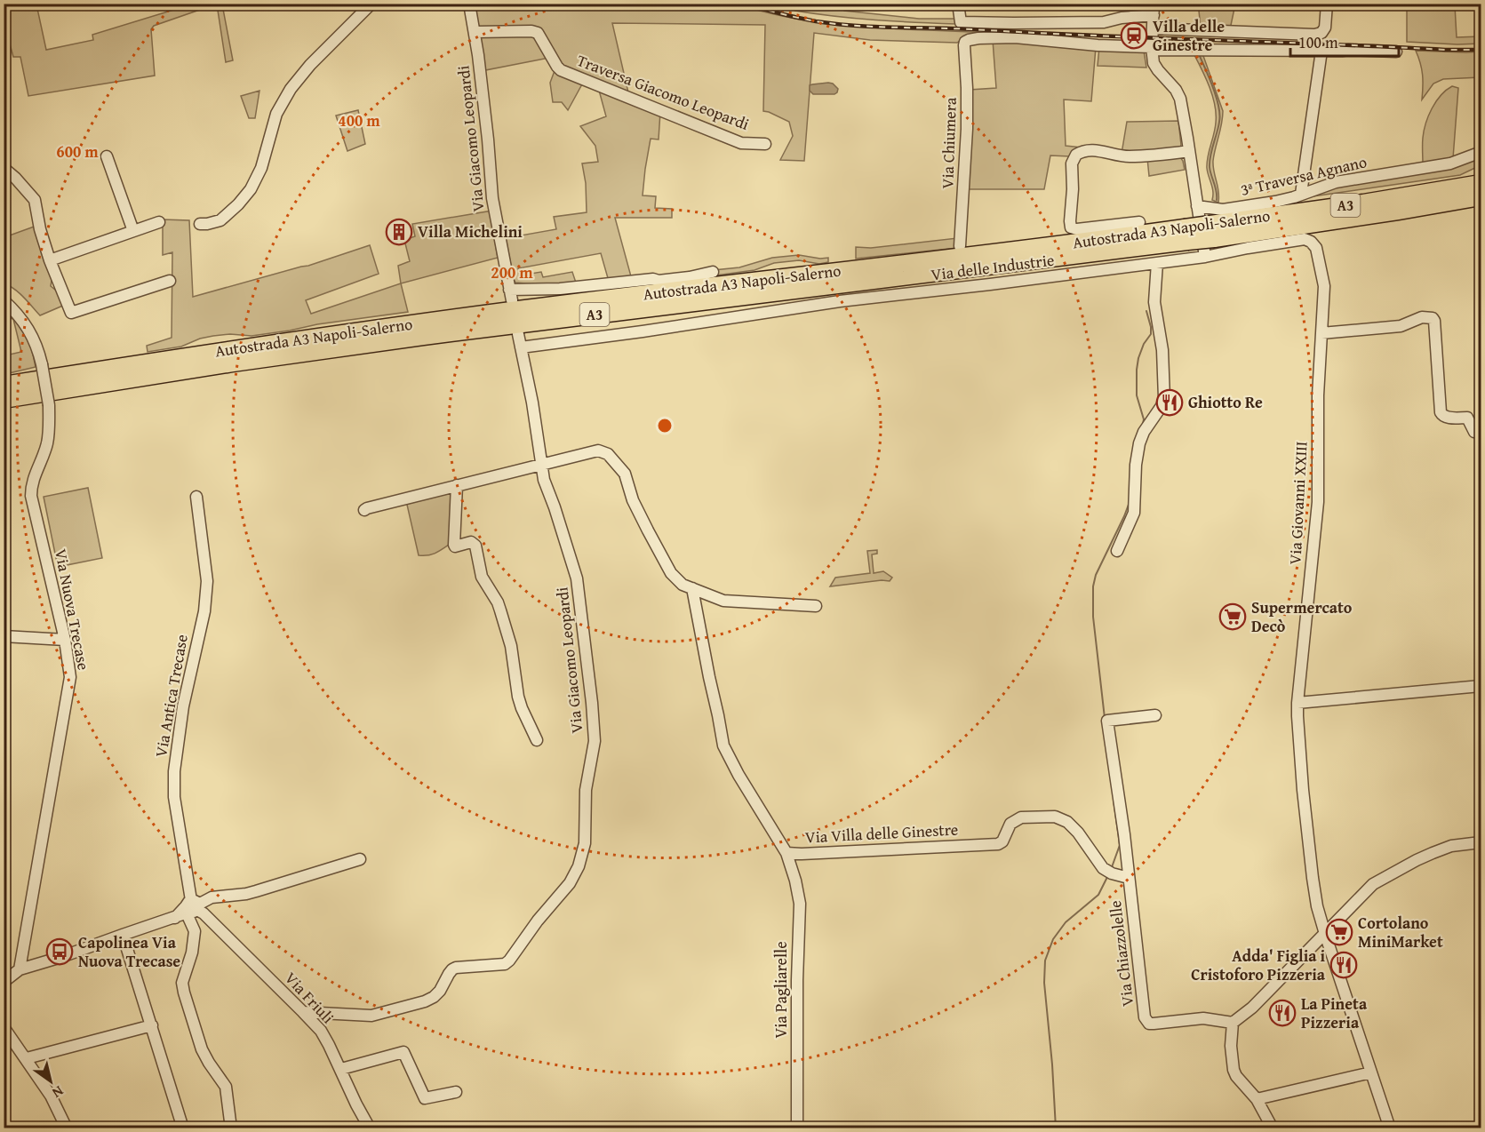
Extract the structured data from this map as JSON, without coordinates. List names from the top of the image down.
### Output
{
  "streets": {
    "highway": ["A3", "Autostrada A3 Napoli-Salerno"],
    "street": [
      "Traversa Giacomo Leopardi",
      "Via Giacomo Leopardi",
      "Via Chiumera",
      "3ª Traversa Agnano",
      "Via delle Industrie",
      "Via Giovanni XXIII",
      "Via Nuova Trecase",
      "Via Antica Trecase",
      "Via Villa delle Ginestre",
      "Via Chiazzolelle",
      "Via Pagliarelle",
      "Via Friuli"
    ]
  },
  "crossings": [
    ["Traversa Giacomo Leopardi", "Via Giacomo Leopardi"],
    ["Via Giacomo Leopardi", "Via delle Industrie"],
    ["Via Giacomo Leopardi", "Via Friuli"],
    ["Via delle Industrie", "Via Giovanni XXIII"],
    ["Via Antica Trecase", "Via Friuli"],
    ["Via Villa delle Ginestre", "Via Chiazzolelle"],
    ["Via Villa delle Ginestre", "Via Pagliarelle"]
  ],
  "places": {
    "station": ["Villa delle Ginestre"],
    "building": ["Villa Michelini"],
    "restaurant": ["Ghiotto Re", "Adda' Figlia i Cristoforo Pizzeria", "La Pineta Pizzeria"],
    "supermarket": ["Supermercato Decò", "Cortolano MiniMarket"],
    "bus stop": ["Capolinea Via Nuova Trecase"]
  },
  "scale_bar": "100 m",
  "north": "bottom right",
  "rings": ["400 m", "600 m", "200 m"]
}
